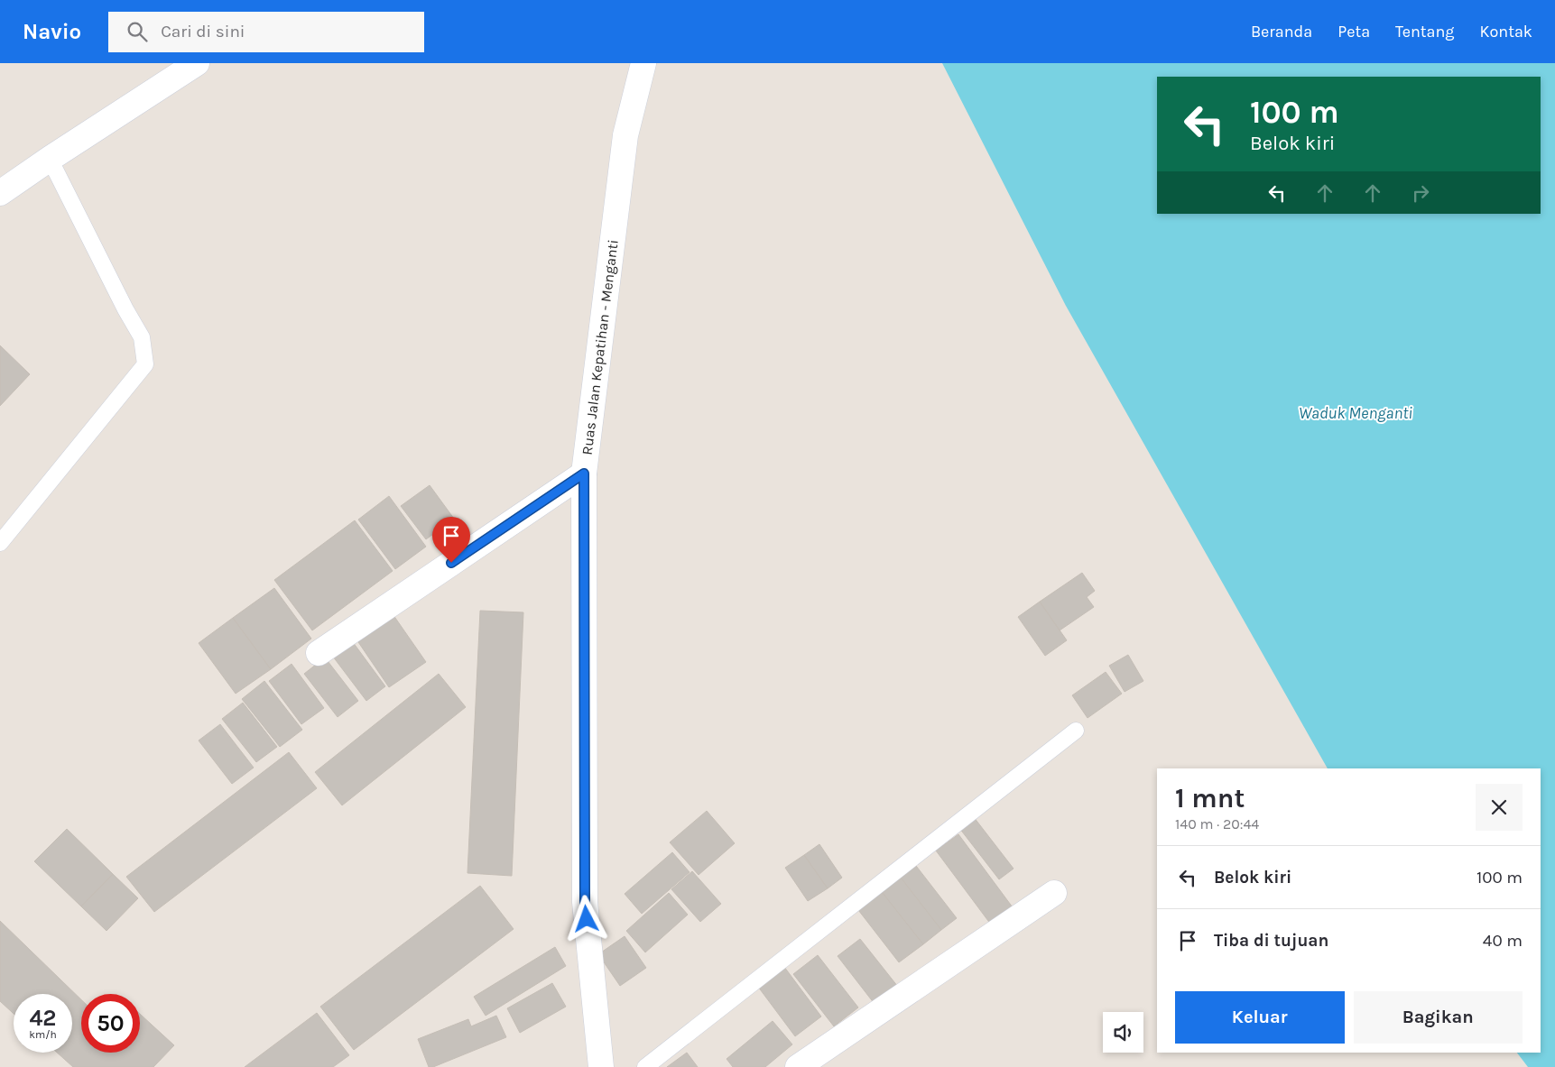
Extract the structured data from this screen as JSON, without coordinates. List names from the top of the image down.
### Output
{
  "streets": {
    "main road": ["Ruas Jalan Kepatihan - Menganti"]
  },
  "water": ["Waduk Menganti"],
  "page": {
    "header": "Navio",
    "search": "Cari di sini",
    "nav": [
      "Beranda",
      "Peta",
      "Tentang",
      "Kontak"
    ],
    "turn": ["100 m", "Belok kiri"],
    "heading": ["1 mnt", "140 m · 20:44"],
    "list": [
      {
        "name": "Belok kiri",
        "value": "100 m"
      },
      {
        "name": "Tiba di tujuan",
        "value": "40 m"
      }
    ],
    "buttons": ["Keluar", "Bagikan"],
    "speed": "42 km/h",
    "limit": "50"
  }
}
